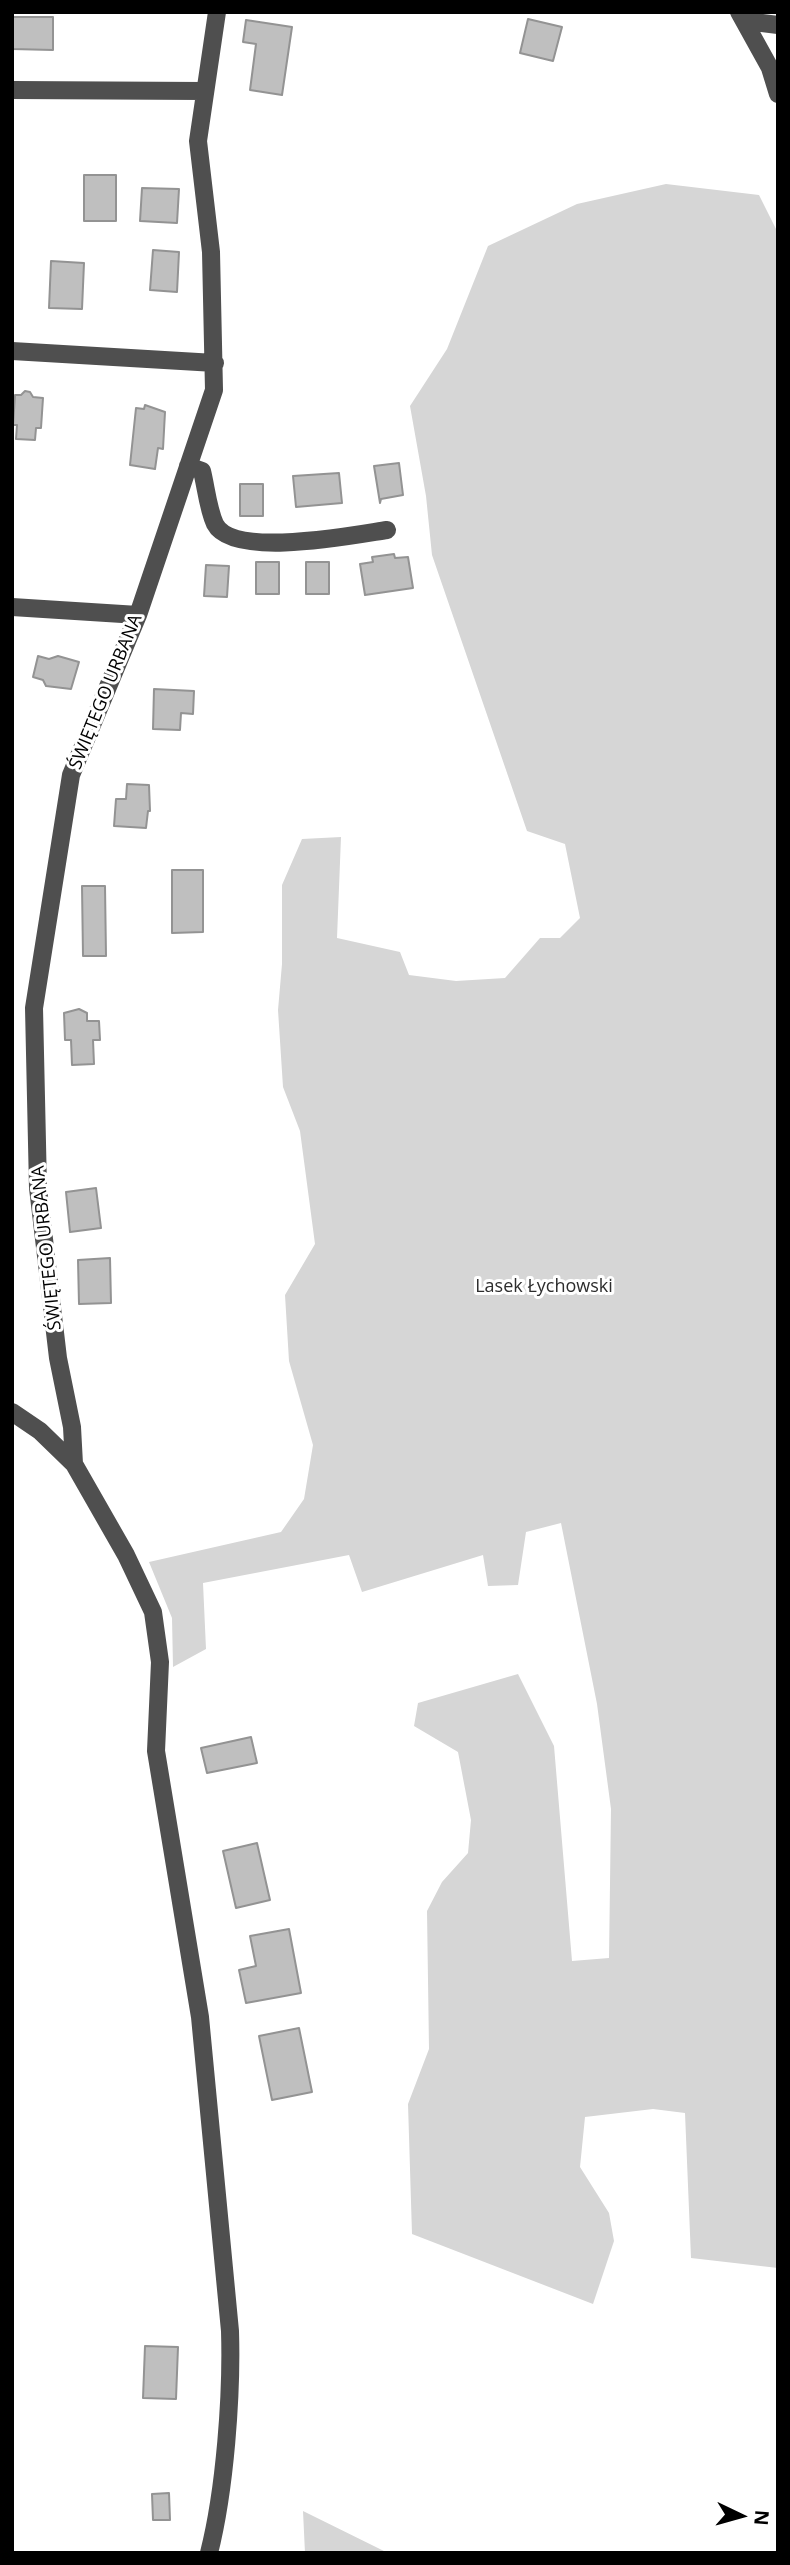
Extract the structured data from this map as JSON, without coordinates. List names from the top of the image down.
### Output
{
  "streets": {
    "street": ["ŚWIĘTEGO URBANA"]
  },
  "parks": ["Lasek Łychowski"],
  "north": "right"
}
